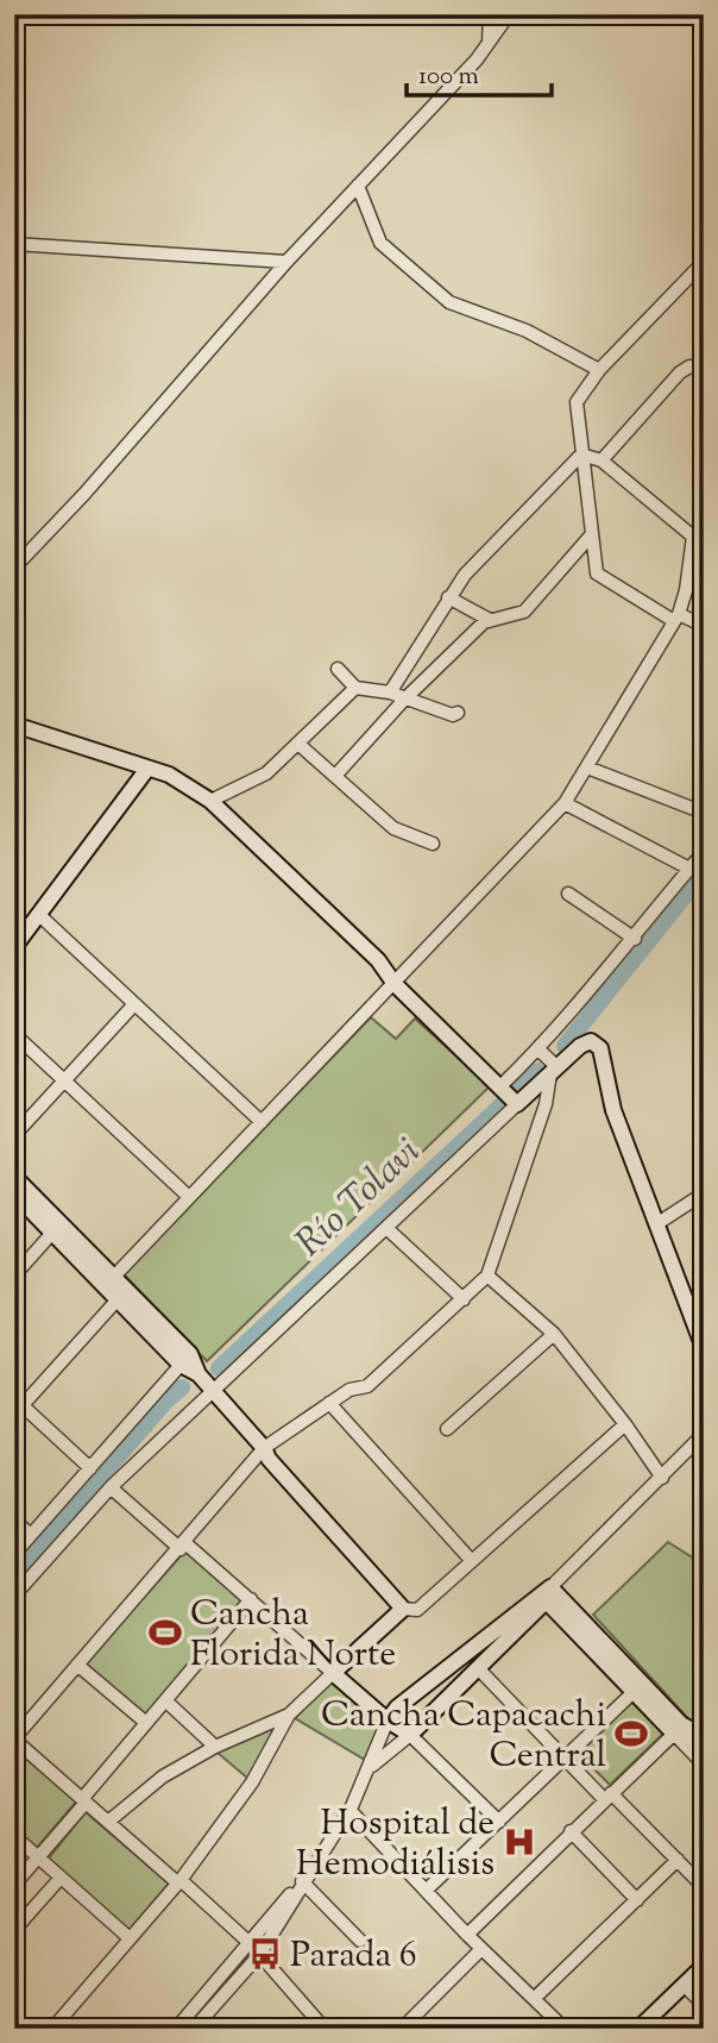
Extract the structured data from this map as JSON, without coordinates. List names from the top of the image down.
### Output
{
  "water": ["Río Tolavi"],
  "places": {
    "sports": ["Cancha Florida Norte", "Cancha Capacachi Central"],
    "hospital": ["Hospital de Hemodiálisis"],
    "bus stop": ["Parada 6"]
  },
  "scale_bar": "100 m"
}
